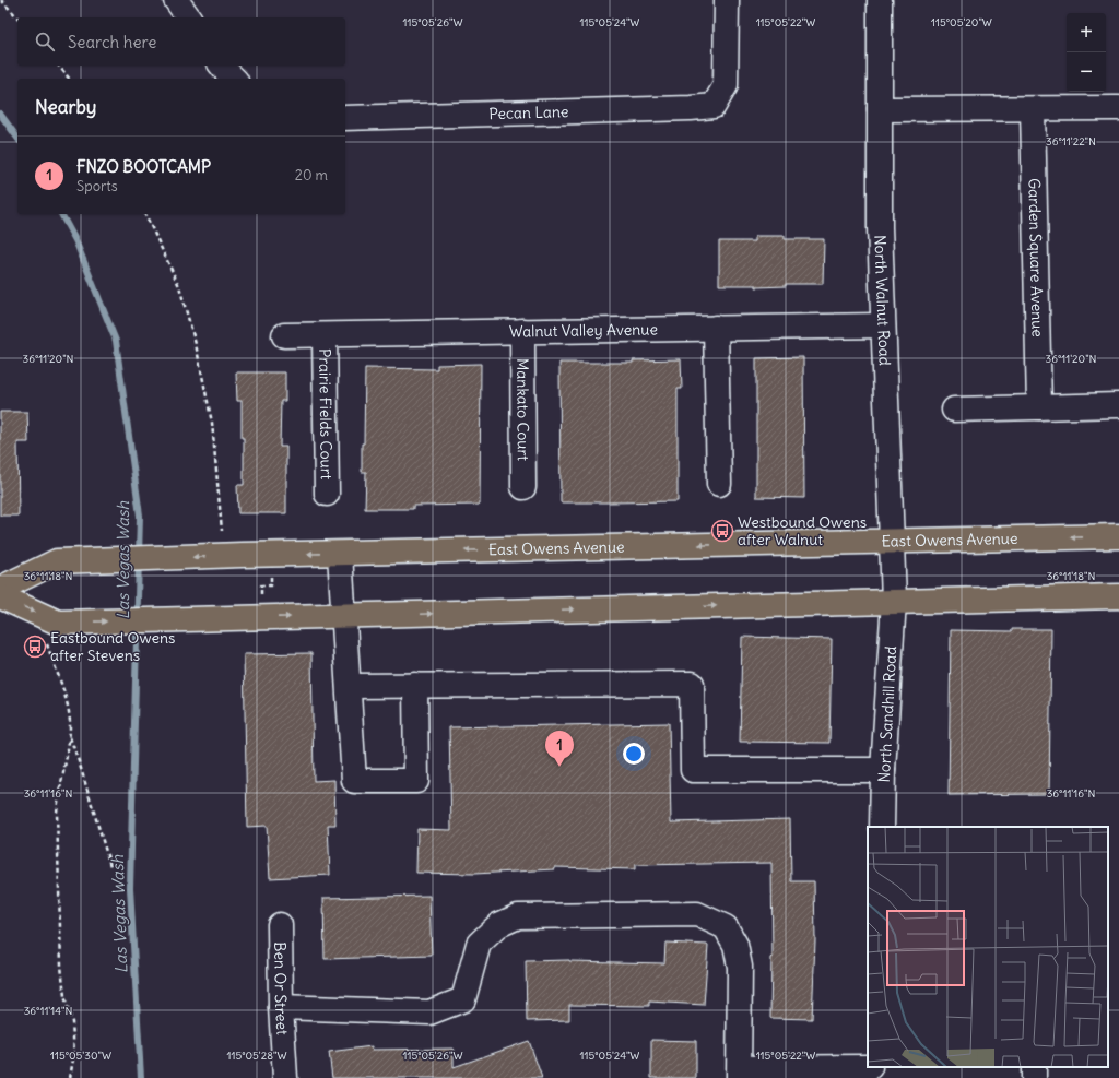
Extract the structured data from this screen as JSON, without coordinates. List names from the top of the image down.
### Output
{
  "streets": {
    "main road": ["East Owens Avenue"],
    "street": [
      "Pecan Lane",
      "Garden Square Avenue",
      "North Walnut Road",
      "Walnut Valley Avenue",
      "Mankato Court",
      "Prairie Fields Court",
      "North Sandhill Road",
      "Ben Or Street"
    ]
  },
  "crossings": [
    ["North Walnut Road", "Walnut Valley Avenue"],
    ["North Walnut Road", "East Owens Avenue"],
    ["North Walnut Road", "North Sandhill Road"],
    ["Walnut Valley Avenue", "Mankato Court"],
    ["Walnut Valley Avenue", "Prairie Fields Court"]
  ],
  "water": ["Las Vegas Wash"],
  "places": {
    "bus stop": ["Westbound Owens after Walnut", "Eastbound Owens after Stevens"]
  },
  "page": {
    "map_buttons": ["+", "−"],
    "search": "Search here",
    "heading": "Nearby",
    "list": [
      {
        "mark": "1",
        "name": "FNZO BOOTCAMP",
        "note": "Sports",
        "value": "20 m"
      }
    ],
    "pins": "1"
  },
  "coordinates": [
    "115°05'26\"W",
    "115°05'24\"W",
    "115°05'22\"W",
    "115°05'20\"W",
    "36°11'22\"N",
    "36°11'20\"N",
    "36°11'18\"N",
    "36°11'16\"N",
    "36°11'14\"N",
    "115°05'30\"W",
    "115°05'28\"W"
  ]
}
